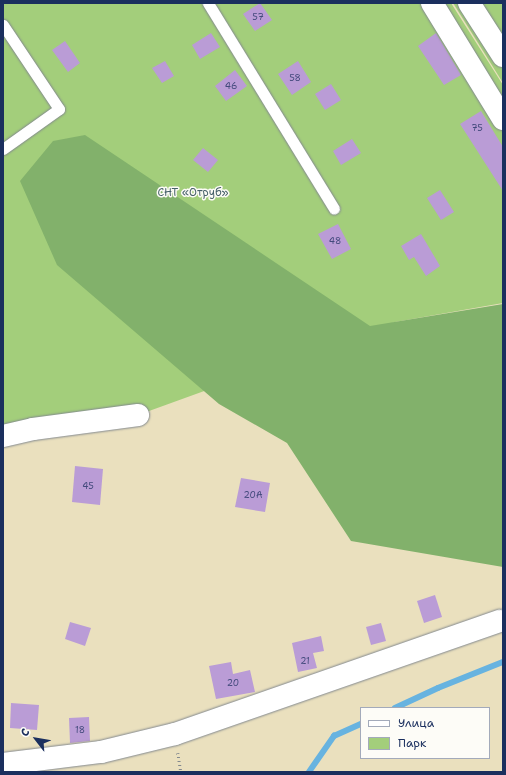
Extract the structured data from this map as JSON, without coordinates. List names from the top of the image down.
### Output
{
  "parks": ["СНТ «Отруб»"],
  "house_numbers": [
    "57",
    "58",
    "46",
    "75",
    "48",
    "45",
    "20А",
    "21",
    "20",
    "18"
  ],
  "legend": ["Улица", "Парк"],
  "north": "top left"
}
